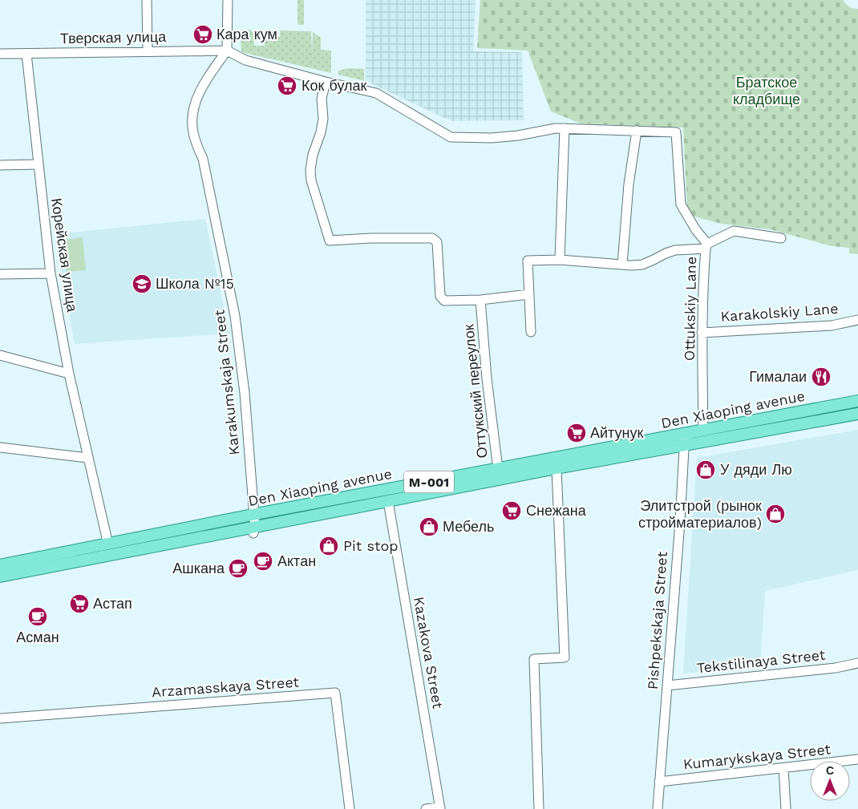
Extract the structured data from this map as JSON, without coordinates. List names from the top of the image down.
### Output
{
  "streets": {
    "main road": ["Den Xiaoping avenue", "M-001"],
    "street": [
      "Тверская улица",
      "Корейская улица",
      "Ottukskiy Lane",
      "Karakolskiy Lane",
      "Karakumskaja Street",
      "Оттукский переулок",
      "Pishpekskaja Street",
      "Kazakova Street",
      "Tekstilinaya Street",
      "Arzamasskaya Street",
      "Kumarykskaya Street"
    ]
  },
  "crossings": [
    ["Тверская улица", "Корейская улица"],
    ["Тверская улица", "Karakumskaja Street"],
    ["Корейская улица", "Den Xiaoping avenue"],
    ["Ottukskiy Lane", "Karakolskiy Lane"],
    ["Ottukskiy Lane", "Den Xiaoping avenue"],
    ["Karakumskaja Street", "Den Xiaoping avenue"],
    ["Оттукский переулок", "Den Xiaoping avenue"],
    ["Den Xiaoping avenue", "Pishpekskaja Street"],
    ["Den Xiaoping avenue", "Kazakova Street"],
    ["Pishpekskaja Street", "Tekstilinaya Street"],
    ["Pishpekskaja Street", "Kumarykskaya Street"]
  ],
  "parks": ["Братское кладбище"],
  "places": {
    "supermarket": [
      "Кара кум",
      "Кок булак",
      "Айтунук",
      "Снежана",
      "Астап"
    ],
    "school or university": ["Школа №15"],
    "restaurant": ["Гималаи"],
    "shop": [
      "У дяди Лю",
      "Элитстрой (рынок стройматериалов)",
      "Мебель",
      "Pit stop"
    ],
    "cafe": ["Актан", "Ашкана", "Асман"]
  },
  "north": "top"
}
